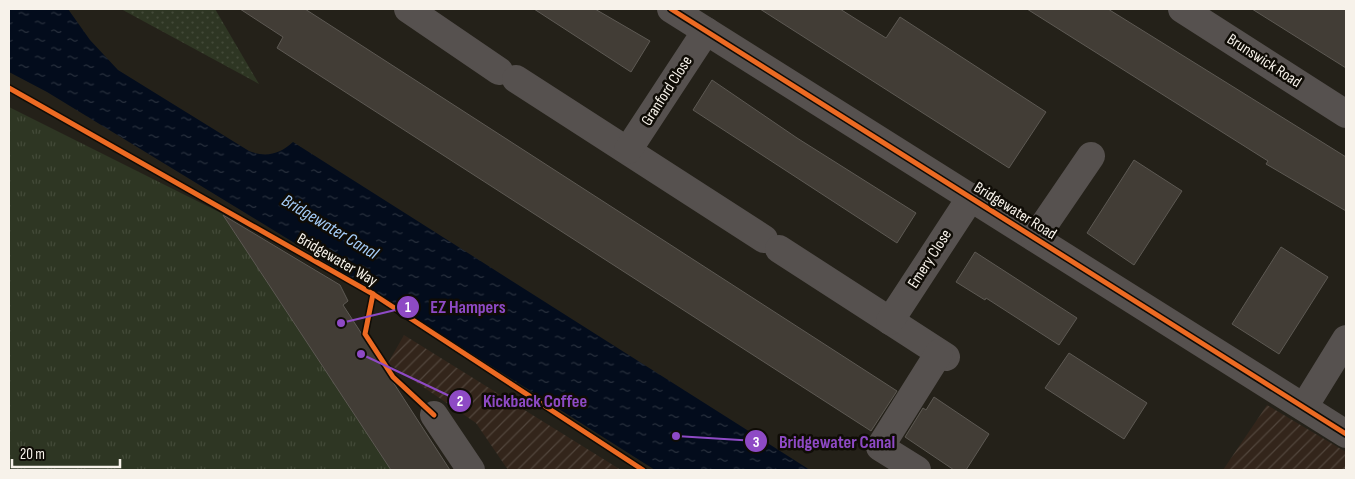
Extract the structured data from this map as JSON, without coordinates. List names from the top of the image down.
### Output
{
  "streets": {
    "street": [
      "Brunswick Road",
      "Granford Close",
      "Bridgewater Road",
      "Emery Close"
    ],
    "cycle path": ["Bridgewater Way"]
  },
  "crossings": [
    ["Granford Close", "Bridgewater Road"],
    ["Bridgewater Road", "Emery Close"]
  ],
  "water": ["Bridgewater Canal"],
  "places": ["EZ Hampers", "Kickback Coffee", "Bridgewater Canal"],
  "scale_bar": "20 m"
}
